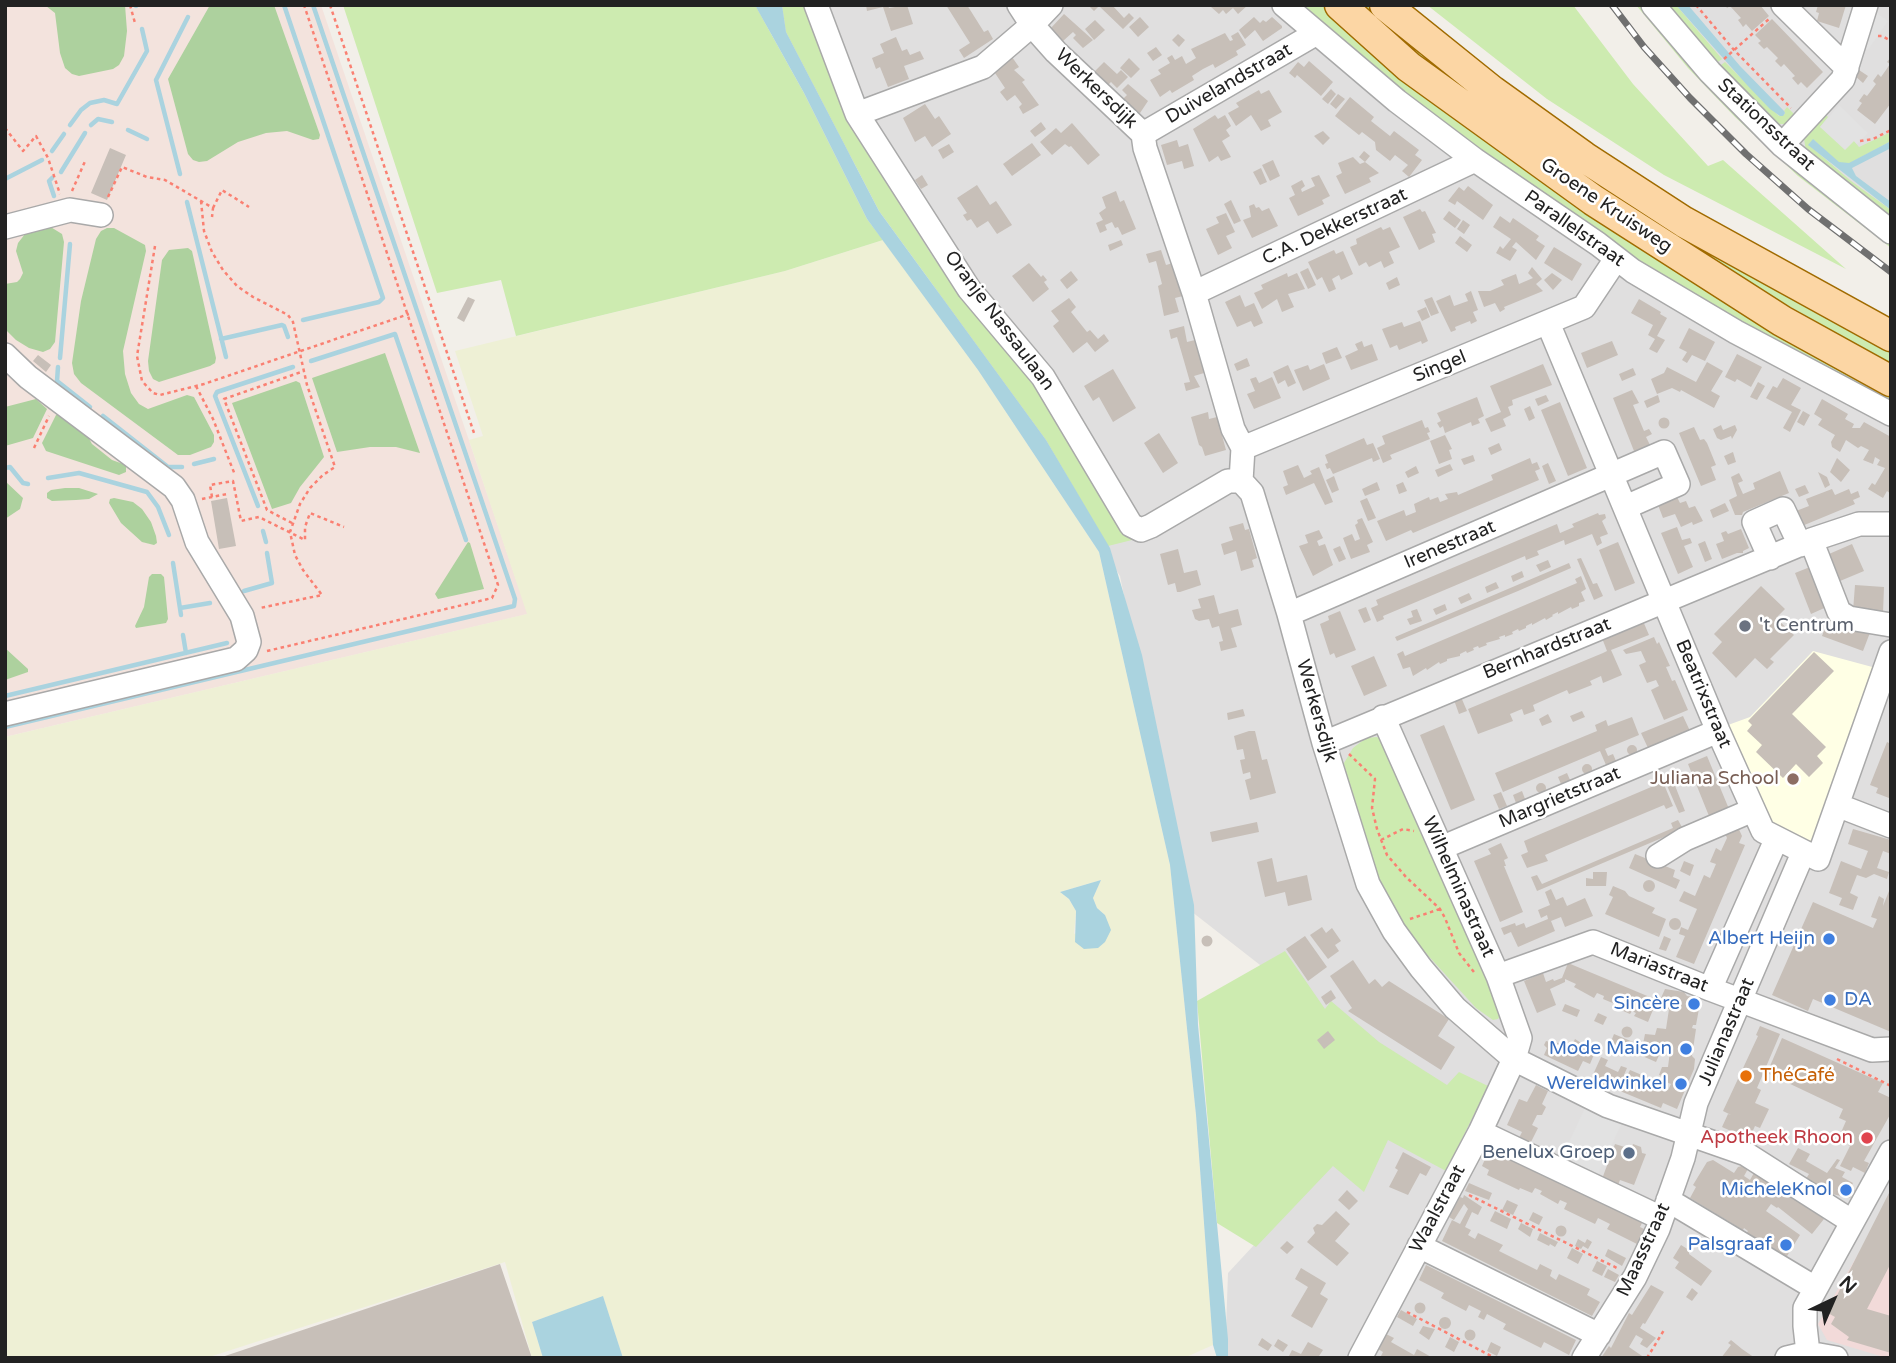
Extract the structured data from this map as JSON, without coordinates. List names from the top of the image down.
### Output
{
  "streets": {
    "main road": ["Groene Kruisweg"],
    "street": [
      "Duivelandstraat",
      "Werkersdijk",
      "Stationsstraat",
      "C.A. Dekkerstraat",
      "Parallelstraat",
      "Oranje Nassaulaan",
      "Singel",
      "Irenestraat",
      "Bernhardstraat",
      "Beatrixstraat",
      "Margrietstraat",
      "Wilhelminastraat",
      "Mariastraat",
      "Julianastraat",
      "Waalstraat",
      "Maasstraat"
    ]
  },
  "crossings": [
    ["Duivelandstraat", "Werkersdijk"],
    ["Duivelandstraat", "Parallelstraat"],
    ["Werkersdijk", "C.A. Dekkerstraat"],
    ["Werkersdijk", "Oranje Nassaulaan"],
    ["Werkersdijk", "Singel"],
    ["Werkersdijk", "Irenestraat"],
    ["Werkersdijk", "Bernhardstraat"],
    ["Werkersdijk", "Wilhelminastraat"],
    ["Werkersdijk", "Julianastraat"],
    ["Werkersdijk", "Waalstraat"],
    ["Werkersdijk", "Maasstraat"],
    ["C.A. Dekkerstraat", "Parallelstraat"],
    ["Parallelstraat", "Singel"],
    ["Singel", "Beatrixstraat"],
    ["Irenestraat", "Beatrixstraat"],
    ["Bernhardstraat", "Beatrixstraat"],
    ["Bernhardstraat", "Wilhelminastraat"],
    ["Beatrixstraat", "Margrietstraat"],
    ["Margrietstraat", "Wilhelminastraat"],
    ["Wilhelminastraat", "Mariastraat"],
    ["Wilhelminastraat", "Waalstraat"],
    ["Mariastraat", "Julianastraat"],
    ["Julianastraat", "Maasstraat"]
  ],
  "places": [
    "'t Centrum",
    "Juliana School",
    "Albert Heijn",
    "DA",
    "Sincère",
    "Mode Maison",
    "ThéCafé",
    "Wereldwinkel",
    "Apotheek Rhoon",
    "Benelux Groep",
    "MicheleKnol",
    "Palsgraaf"
  ],
  "north": "top right"
}
